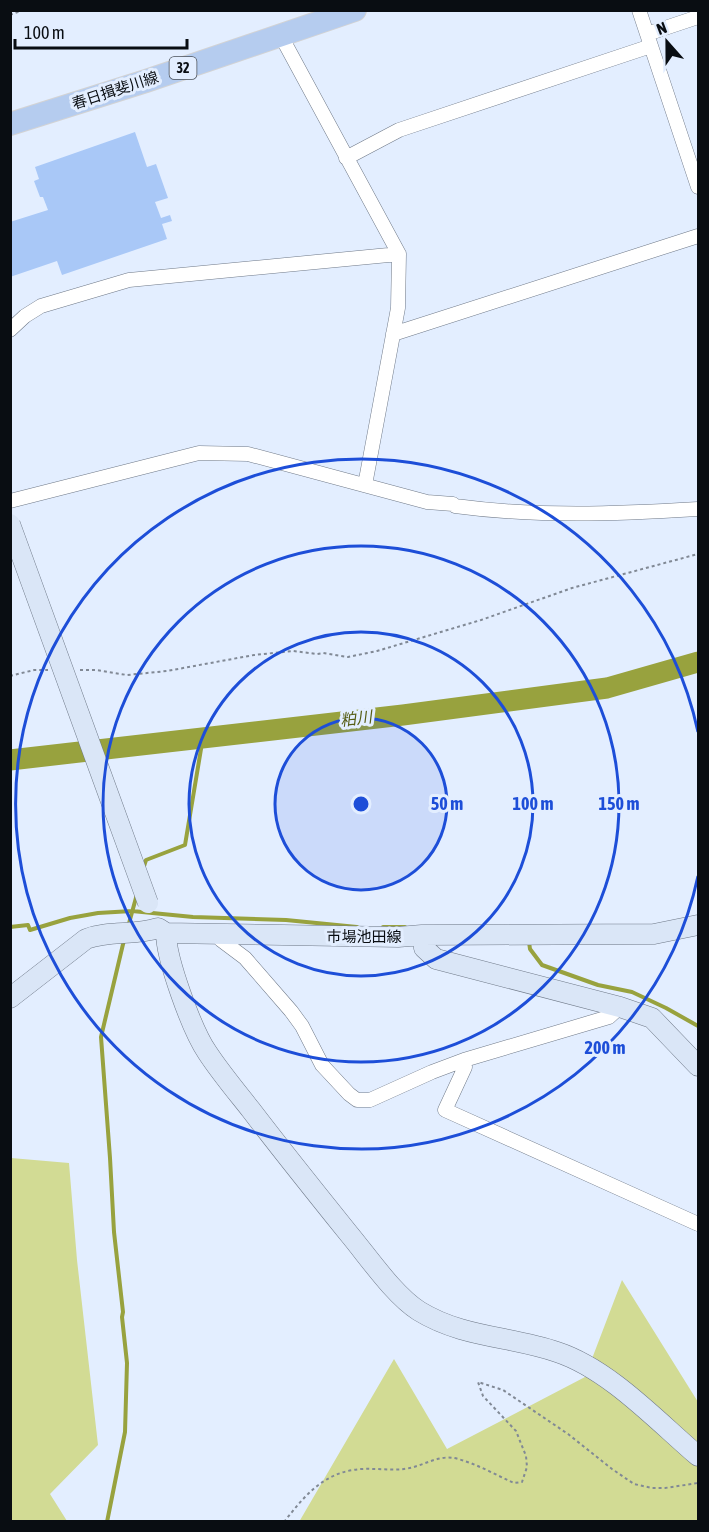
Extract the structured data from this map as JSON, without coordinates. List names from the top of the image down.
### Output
{
  "streets": {
    "main road": ["32", "春日揖斐川線"],
    "street": ["市場池田線"]
  },
  "water": ["粕川"],
  "scale_bar": "100 m",
  "north": "top",
  "rings": [
    "50 m",
    "100 m",
    "150 m",
    "200 m"
  ]
}
